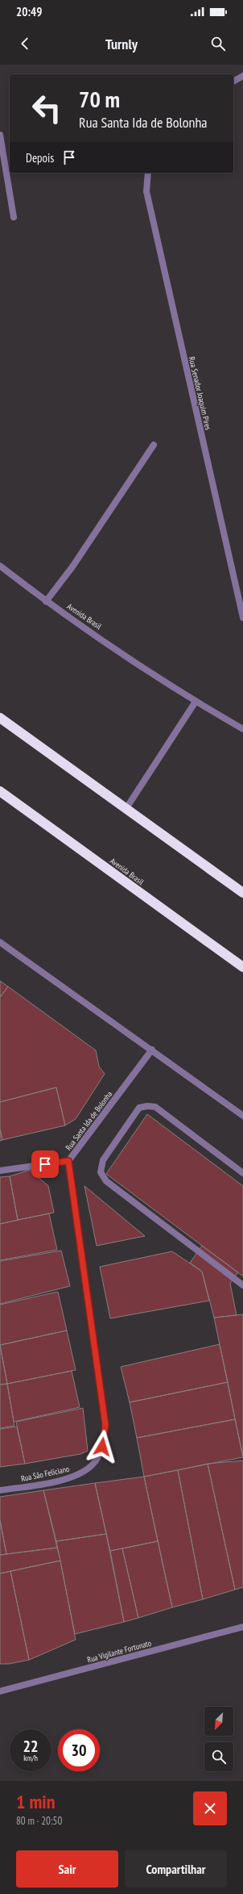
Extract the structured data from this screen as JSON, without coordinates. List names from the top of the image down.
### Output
{
  "streets": {
    "highway": ["Avenida Brasil"],
    "street": [
      "Rua Senador Joaquim Pires",
      "Rua Santa Ida de Bolonha",
      "Rua São Feliciano",
      "Rua Vigilante Fortunato"
    ]
  },
  "crossings": [
    ["Rua Santa Ida de Bolonha", "Rua São Feliciano"]
  ],
  "north": "bottom left",
  "page": {
    "status": "20:49",
    "header": "Turnly",
    "turn": ["70 m", "Rua Santa Ida de Bolonha"],
    "then": "Depois",
    "speed": "22 km/h",
    "limit": "30",
    "heading": ["1 min", "80 m · 20:50"],
    "buttons": ["Sair", "Compartilhar"]
  }
}
